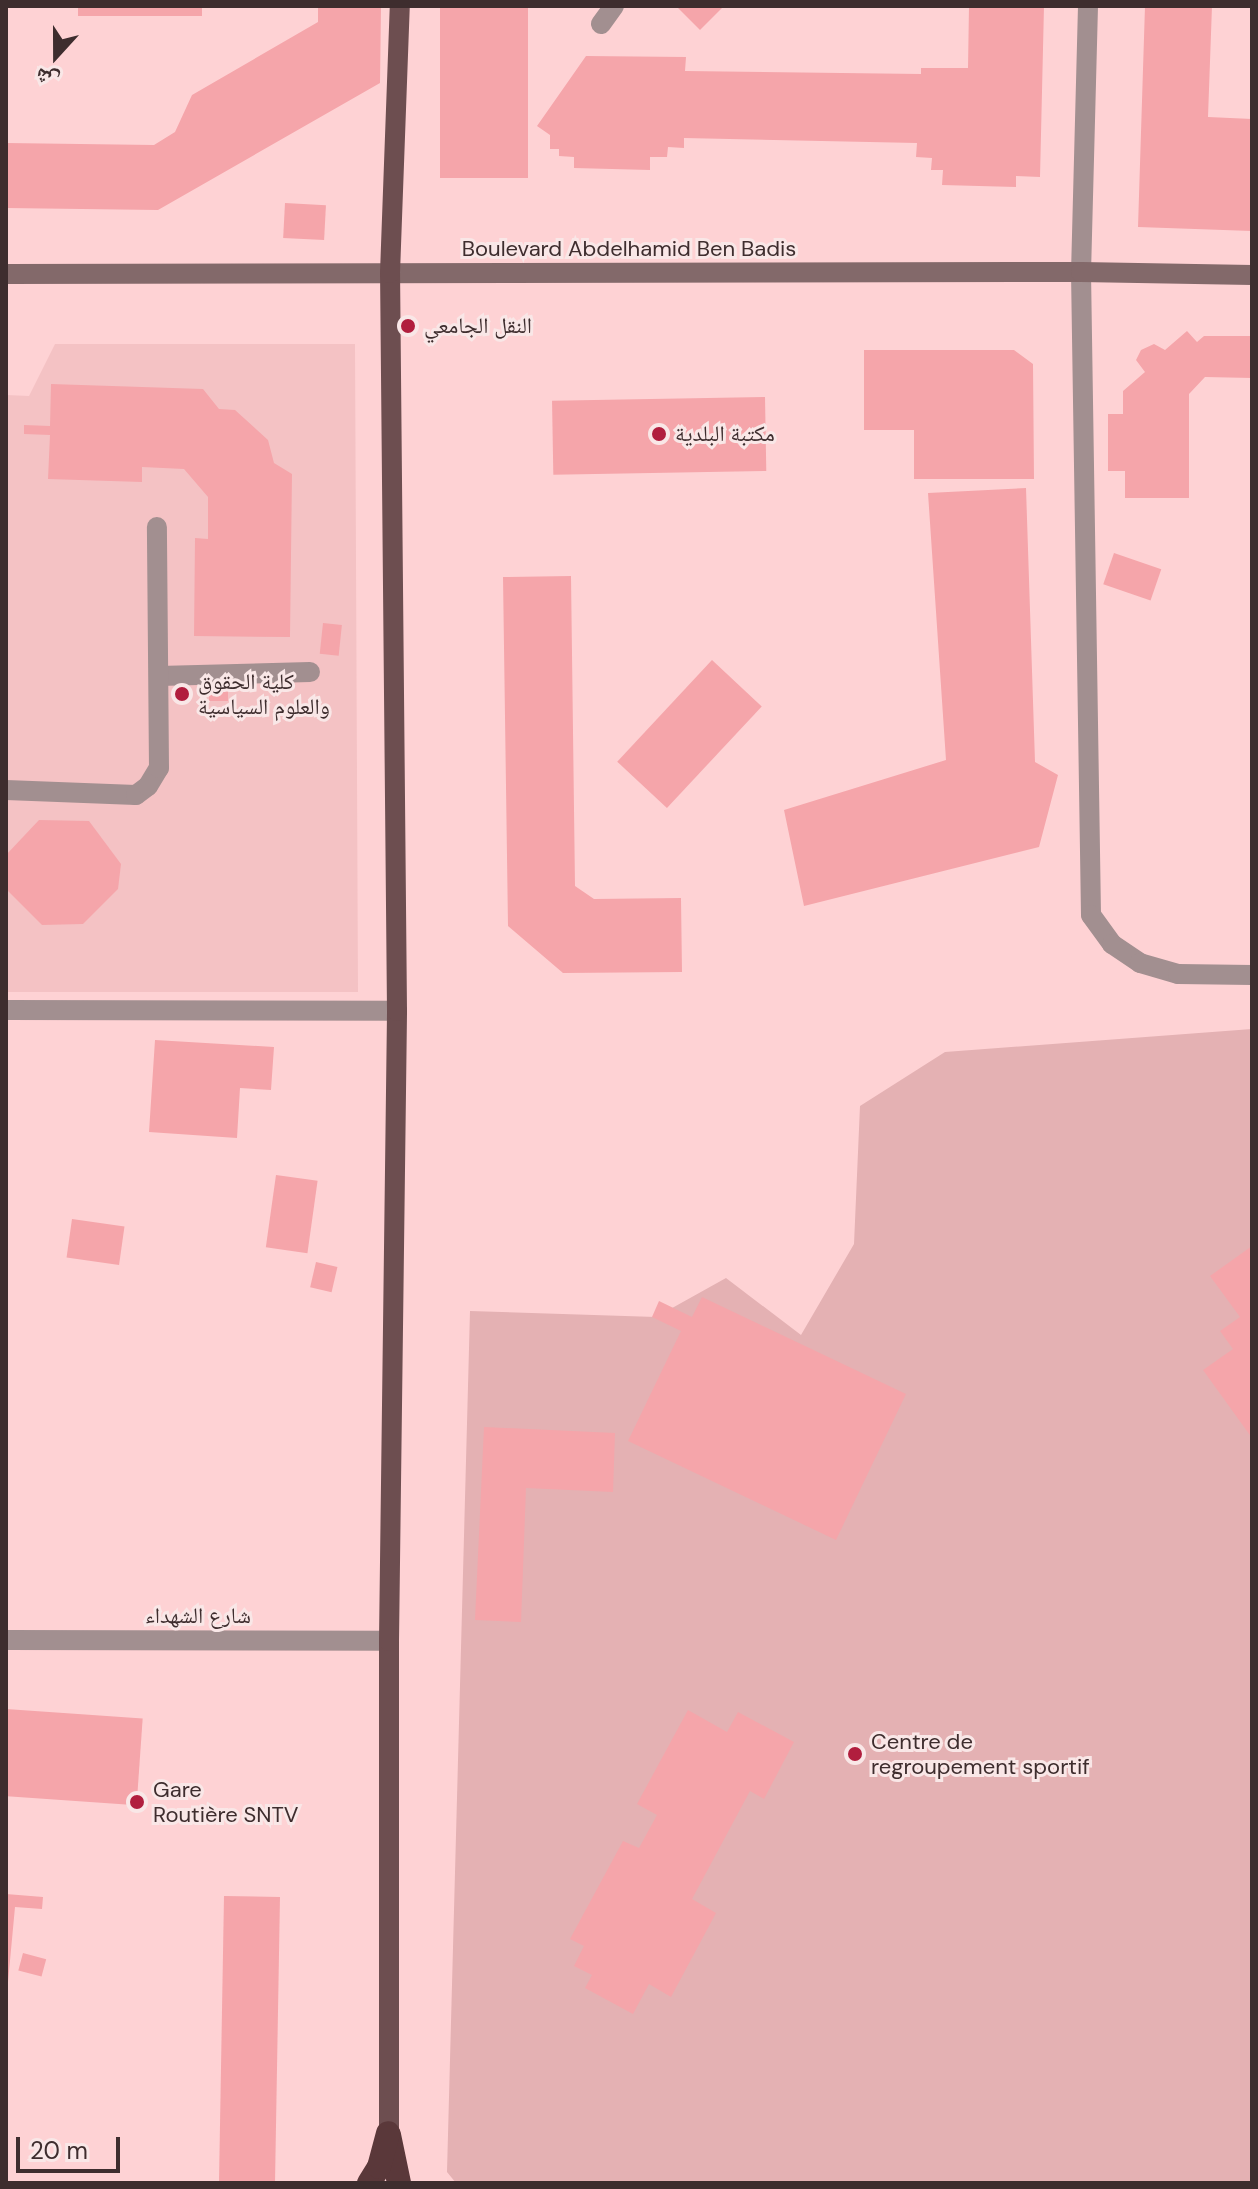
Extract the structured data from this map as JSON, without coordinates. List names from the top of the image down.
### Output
{
  "streets": {
    "main road": ["Boulevard Abdelhamid Ben Badis"],
    "street": ["شارع الشهداء"]
  },
  "places": [
    "النقل الجامعي",
    "مكتبة البلدية",
    "كلية الحقوق والعلوم السياسية",
    "Centre de regroupement sportif",
    "Gare Routière SNTV"
  ],
  "scale_bar": "20 m",
  "north": "bottom"
}
